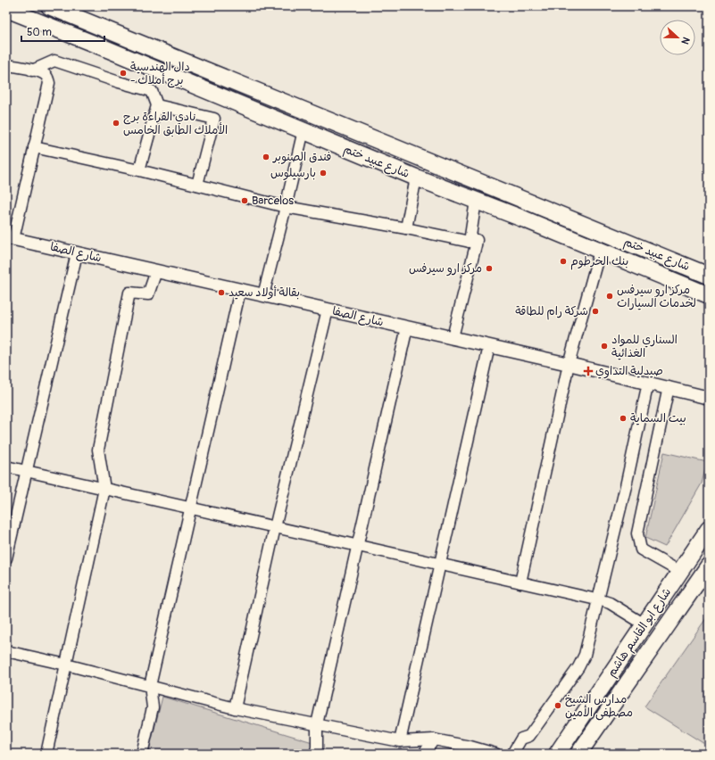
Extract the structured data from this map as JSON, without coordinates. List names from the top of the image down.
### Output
{
  "streets": {
    "main road": ["شارع عبيد ختم", "شارع ابو القاسم هاشم"],
    "street": ["شارع الصفا"]
  },
  "places": {
    "other": [
      "دال الهندسية - برج أملاك",
      "نادي القراءة برج الأملاك الطابق الخامس",
      "فندق الصنوبر",
      "بارسيلوس",
      "Barcelos",
      "بنك الخرطوم",
      "مركز ارو سيرفس",
      "بقالة أولاد سعيد",
      "مركز ارو سيرفس لخدمات السيارات",
      "شركة رام للطاقة",
      "السناري للمواد الغذائية",
      "بيت السماية",
      "مدارس الشيخ مصطفى الأمين"
    ],
    "health": ["صيدلية التداوي"]
  },
  "scale_bar": "50 m",
  "north": "right"
}
